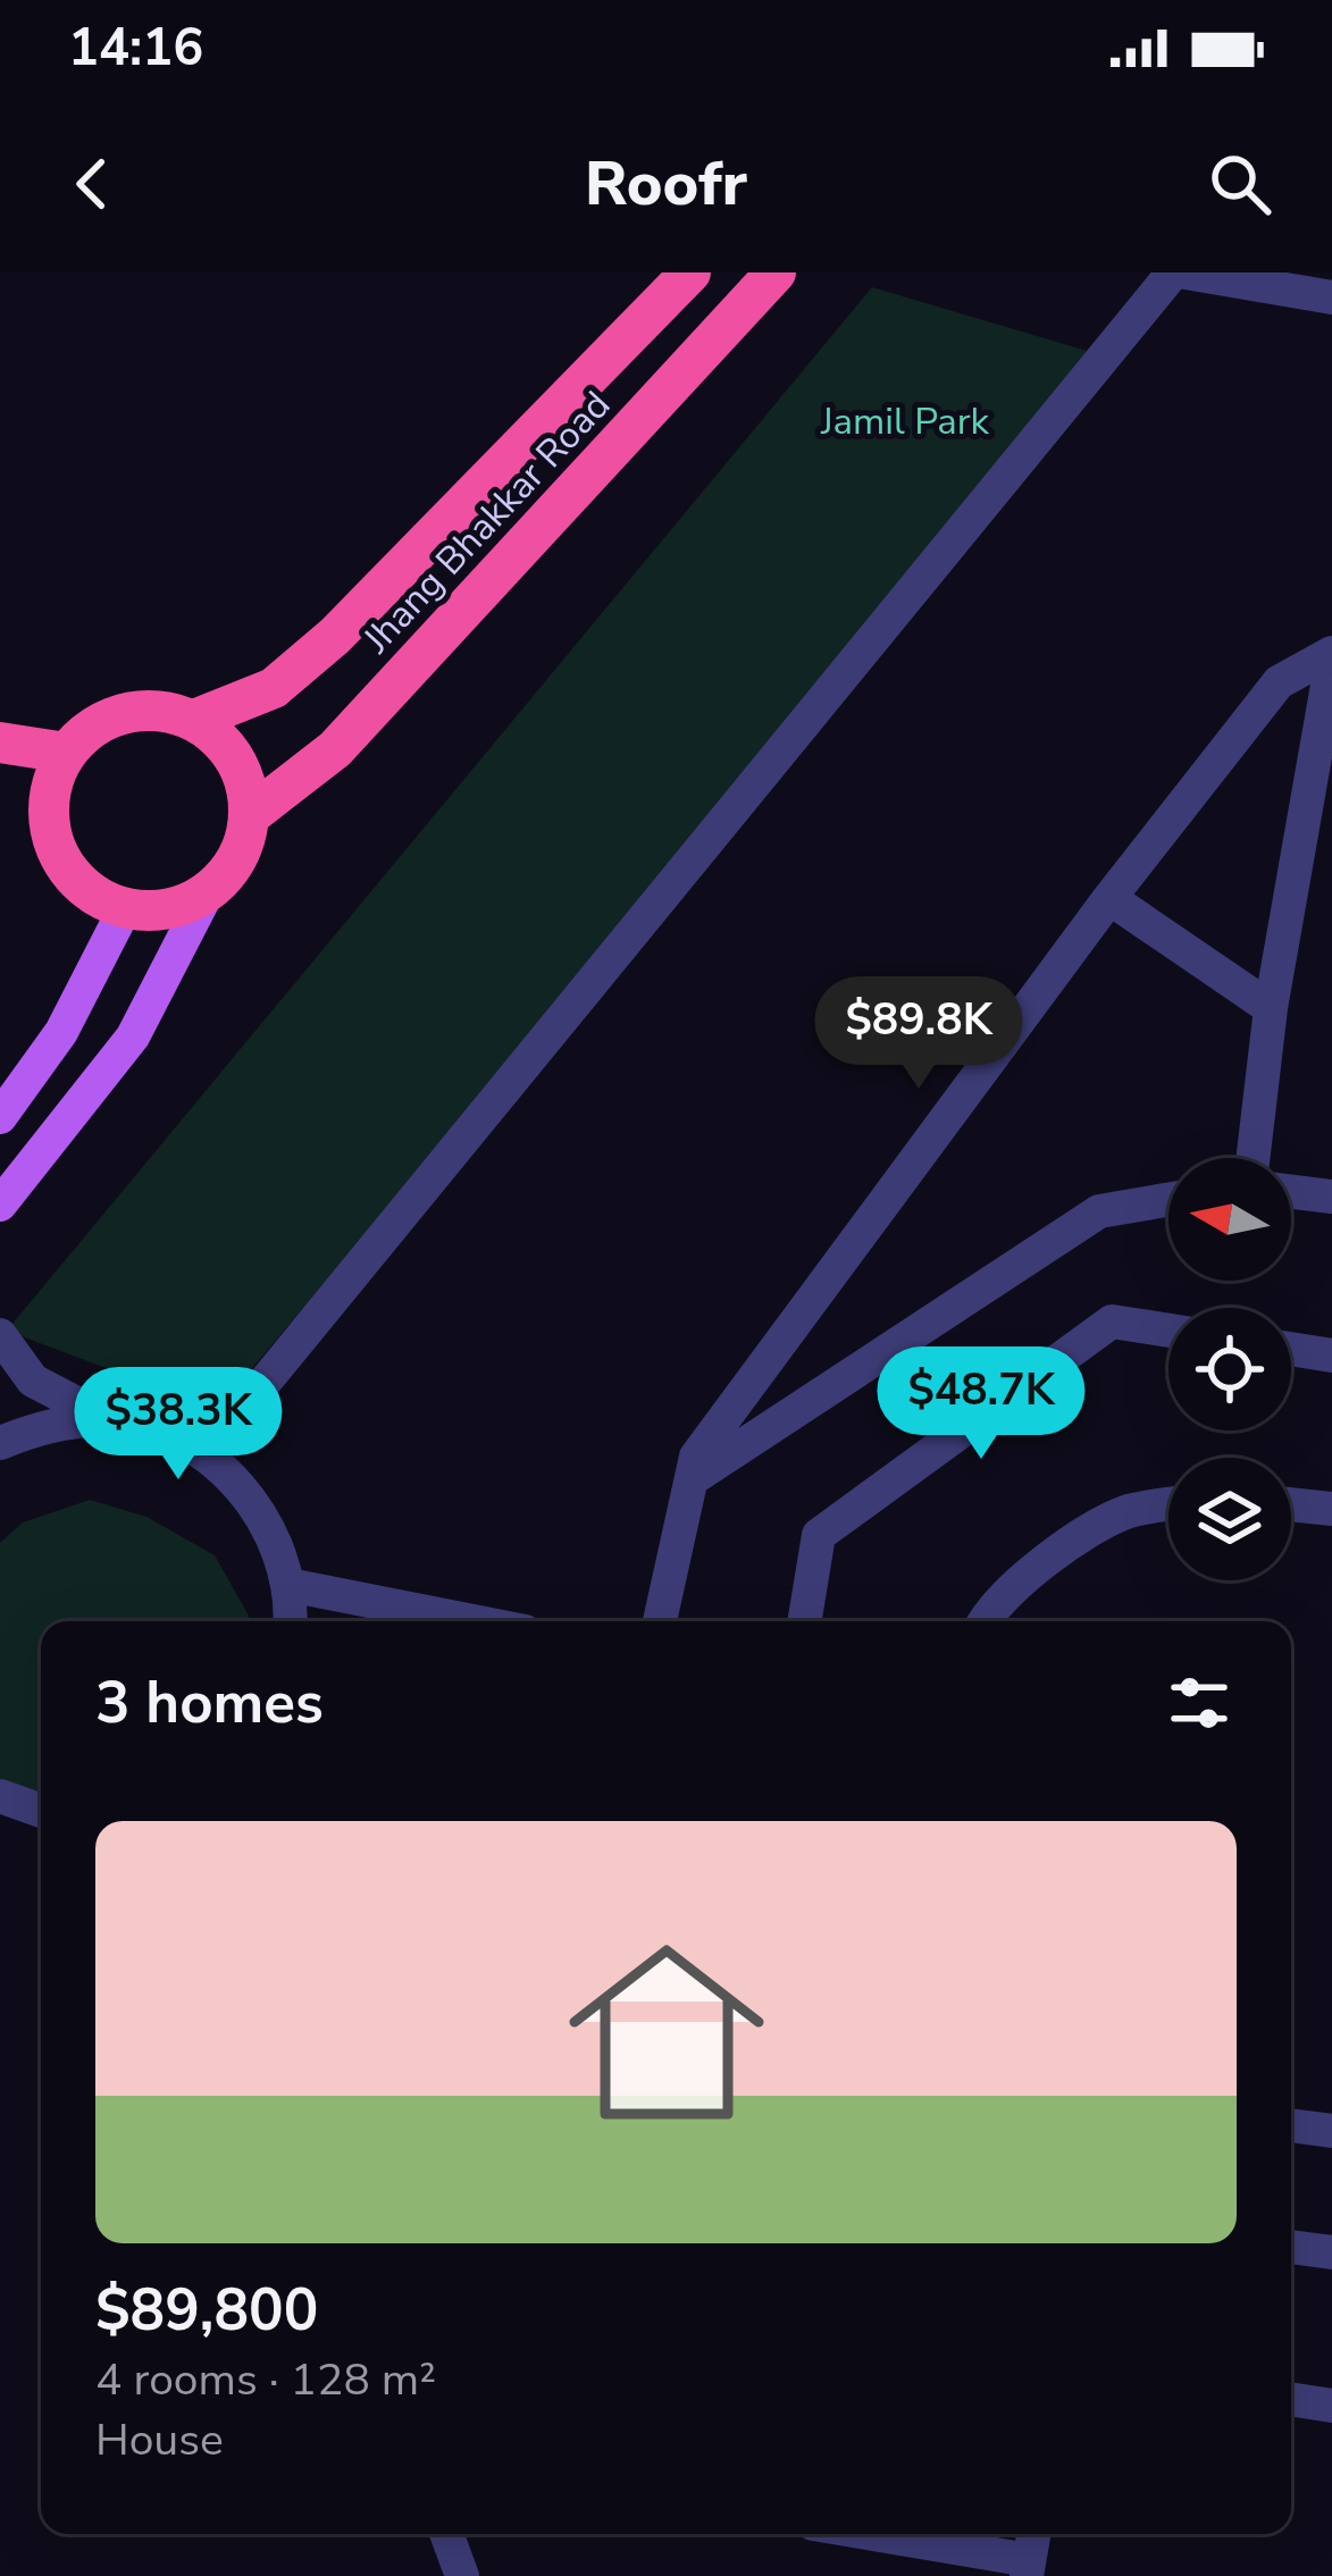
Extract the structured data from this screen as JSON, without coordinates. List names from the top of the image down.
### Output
{
  "streets": {
    "highway": ["Jhang Bhakkar Road"]
  },
  "parks": ["Jamil Park"],
  "north": "left",
  "page": {
    "status": "14:16",
    "header": "Roofr",
    "price": ["$89.8K", "$48.7K", "$38.3K"],
    "heading": "3 homes",
    "list": [
      {
        "name": "$89,800",
        "note": "4 rooms · 128 m² · House"
      }
    ]
  }
}
